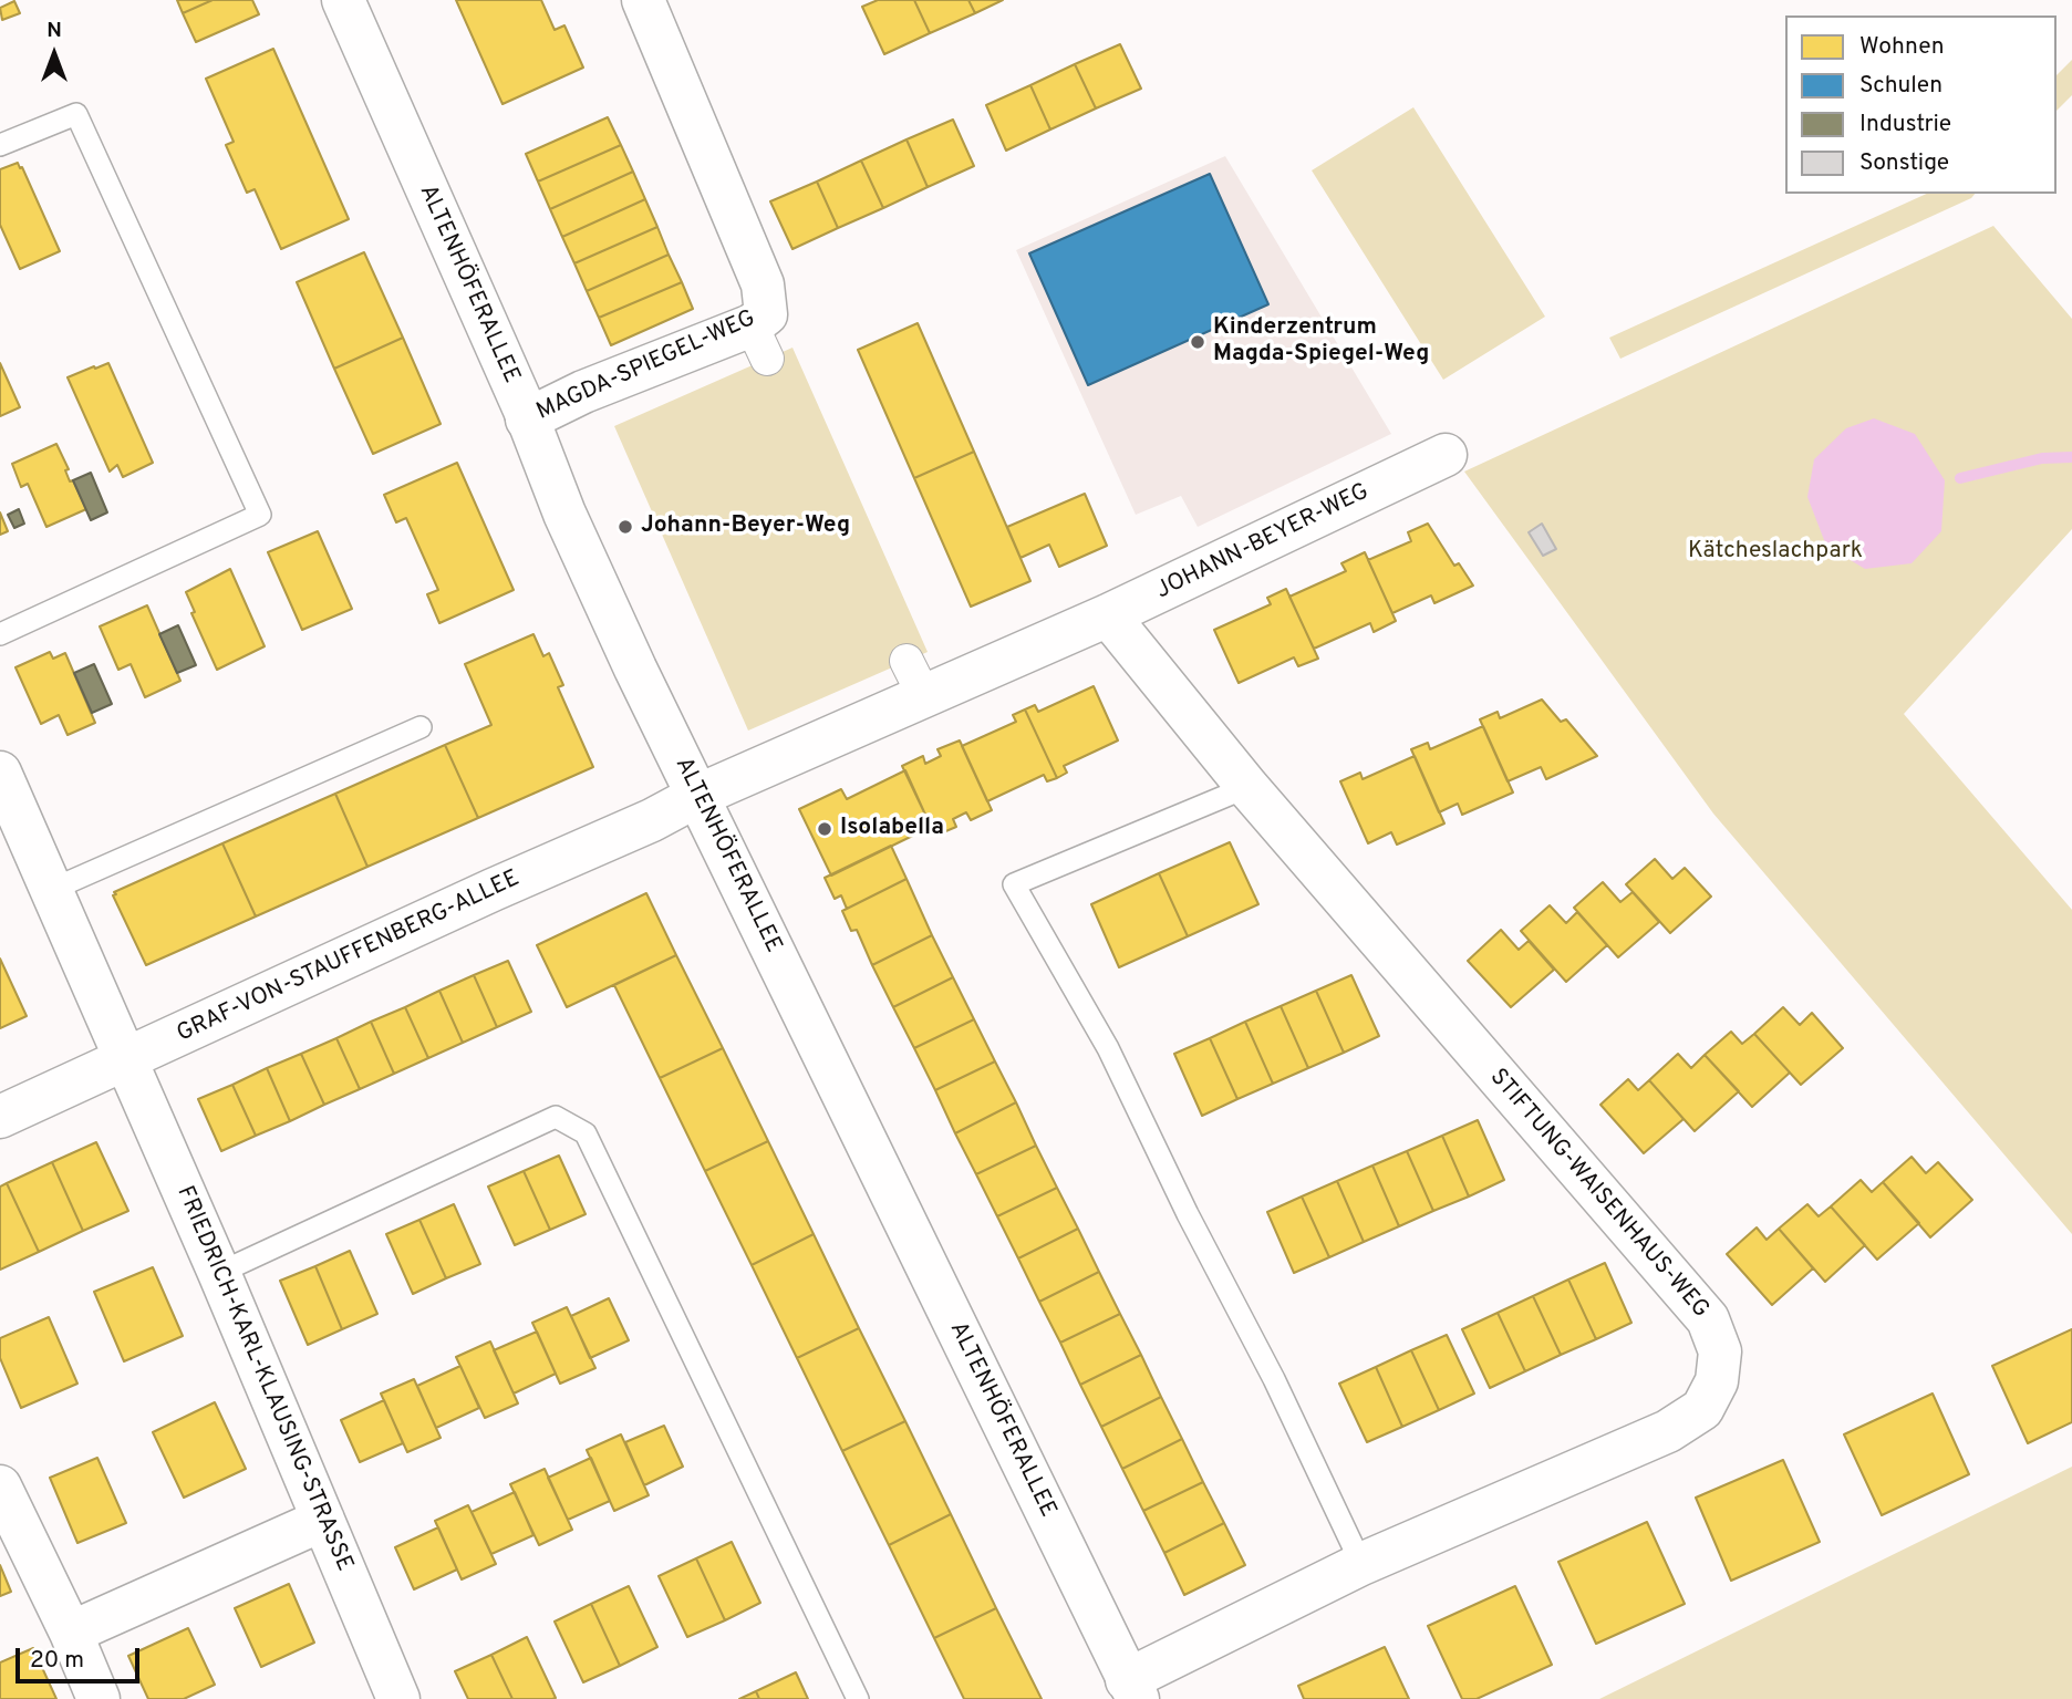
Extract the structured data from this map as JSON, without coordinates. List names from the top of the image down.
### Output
{
  "streets": {
    "street": [
      "ALTENHÖFERALLEE",
      "MAGDA-SPIEGEL-WEG",
      "JOHANN-BEYER-WEG",
      "GRAF-VON-STAUFFENBERG-ALLEE",
      "STIFTUNG-WAISENHAUS-WEG",
      "FRIEDRICH-KARL-KLAUSING-STRASSE"
    ]
  },
  "crossings": [
    ["ALTENHÖFERALLEE", "MAGDA-SPIEGEL-WEG"],
    ["ALTENHÖFERALLEE", "JOHANN-BEYER-WEG"],
    ["ALTENHÖFERALLEE", "GRAF-VON-STAUFFENBERG-ALLEE"],
    ["ALTENHÖFERALLEE", "STIFTUNG-WAISENHAUS-WEG"],
    ["JOHANN-BEYER-WEG", "GRAF-VON-STAUFFENBERG-ALLEE"],
    ["JOHANN-BEYER-WEG", "STIFTUNG-WAISENHAUS-WEG"],
    ["GRAF-VON-STAUFFENBERG-ALLEE", "FRIEDRICH-KARL-KLAUSING-STRASSE"]
  ],
  "parks": ["Kätcheslachpark"],
  "places": ["Kinderzentrum Magda-Spiegel-Weg", "Johann-Beyer-Weg", "Isolabella"],
  "legend": [
    "Wohnen",
    "Schulen",
    "Industrie",
    "Sonstige"
  ],
  "scale_bar": "20 m",
  "north": "top"
}
